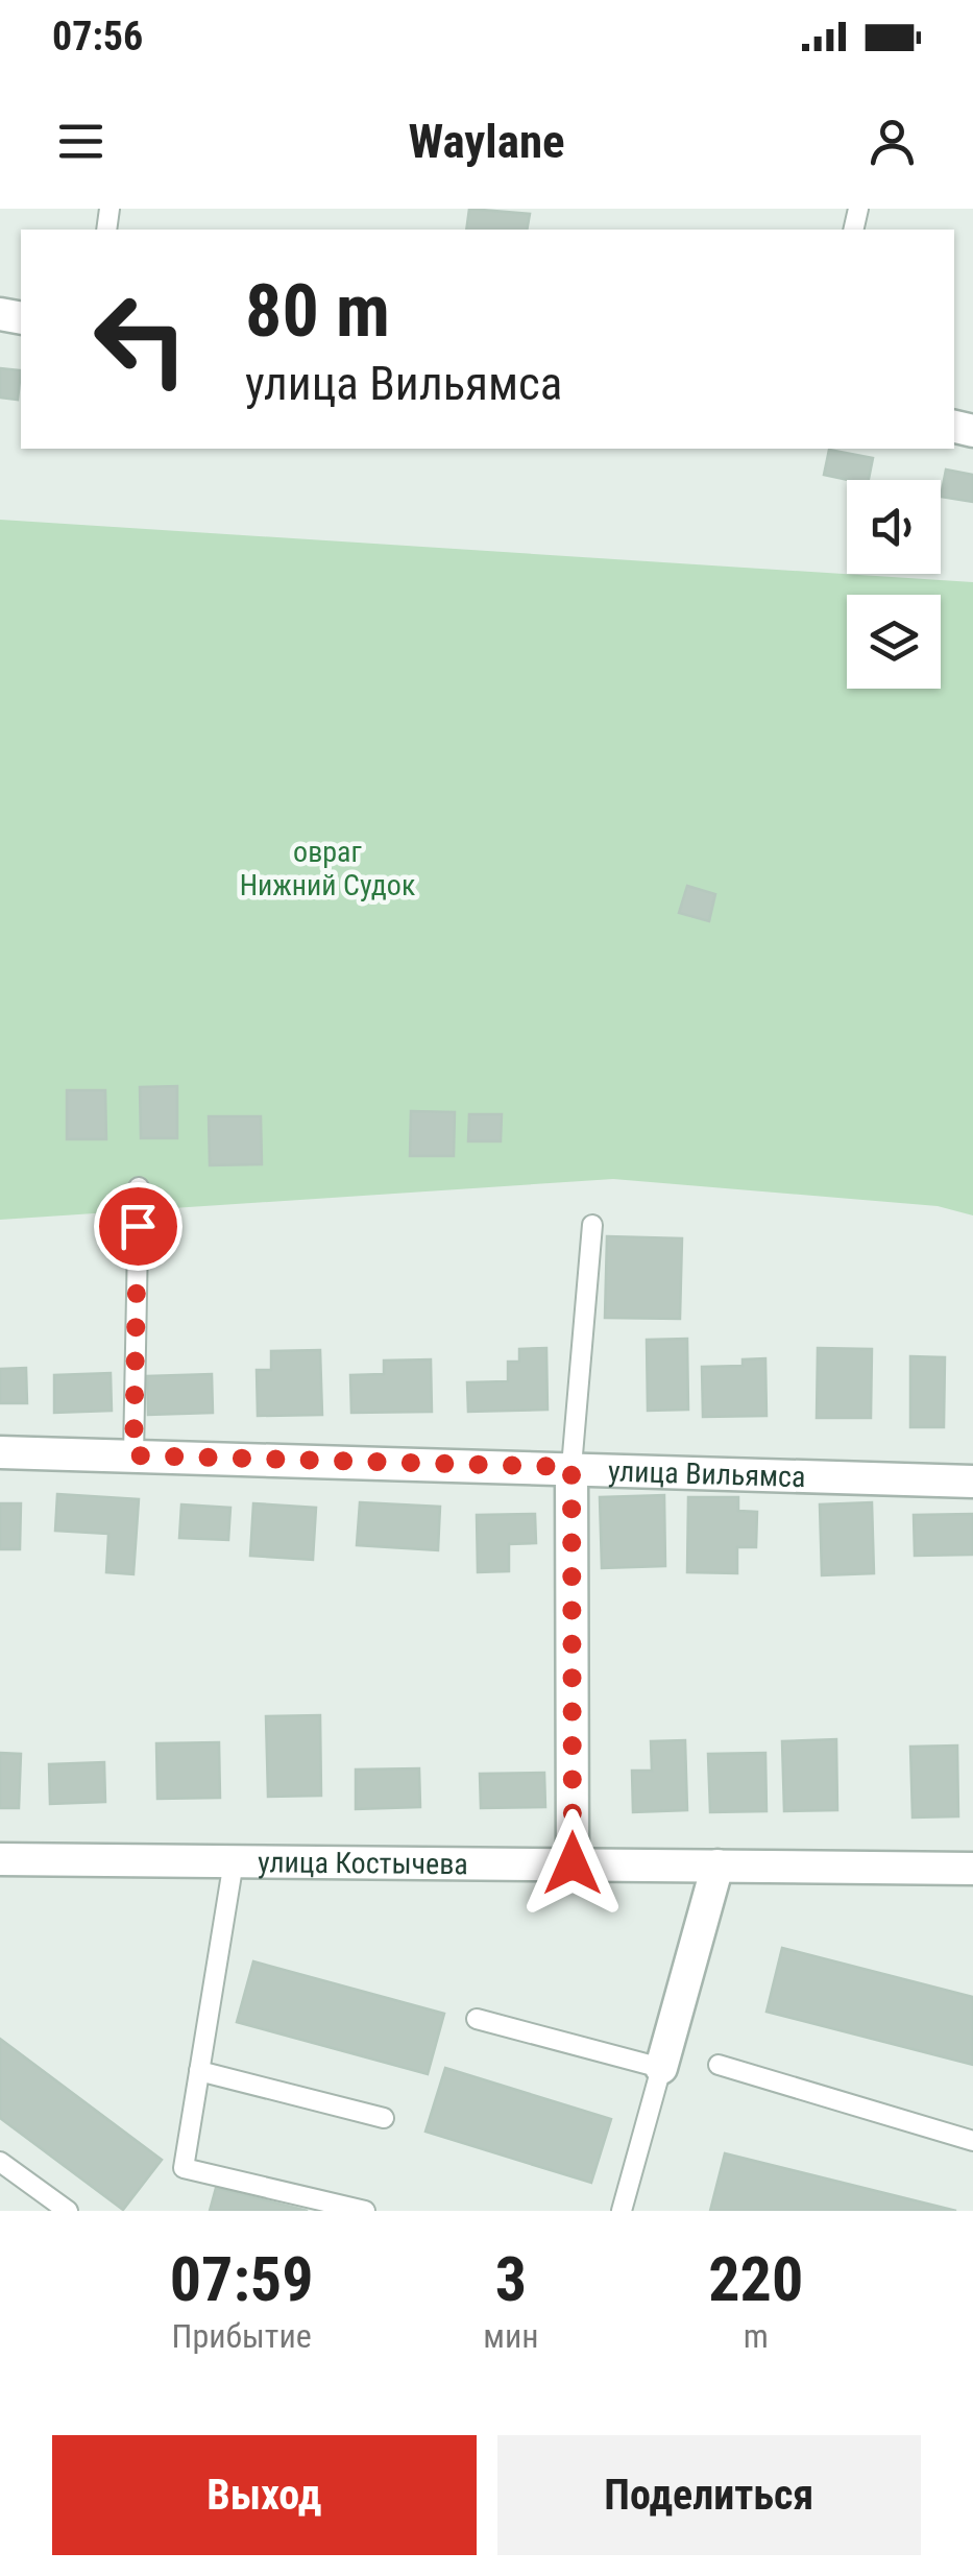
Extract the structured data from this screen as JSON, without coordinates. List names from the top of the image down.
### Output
{
  "streets": {
    "street": ["улица Вильямса", "улица Костычева"]
  },
  "parks": ["овраг Нижний Судок"],
  "page": {
    "status": "07:56",
    "header": "Waylane",
    "turn": ["80 m", "улица Вильямса"],
    "eta": [
      "07:59",
      "Прибытие",
      "3",
      "мин",
      "220",
      "m"
    ],
    "buttons": ["Выход", "Поделиться"]
  }
}
